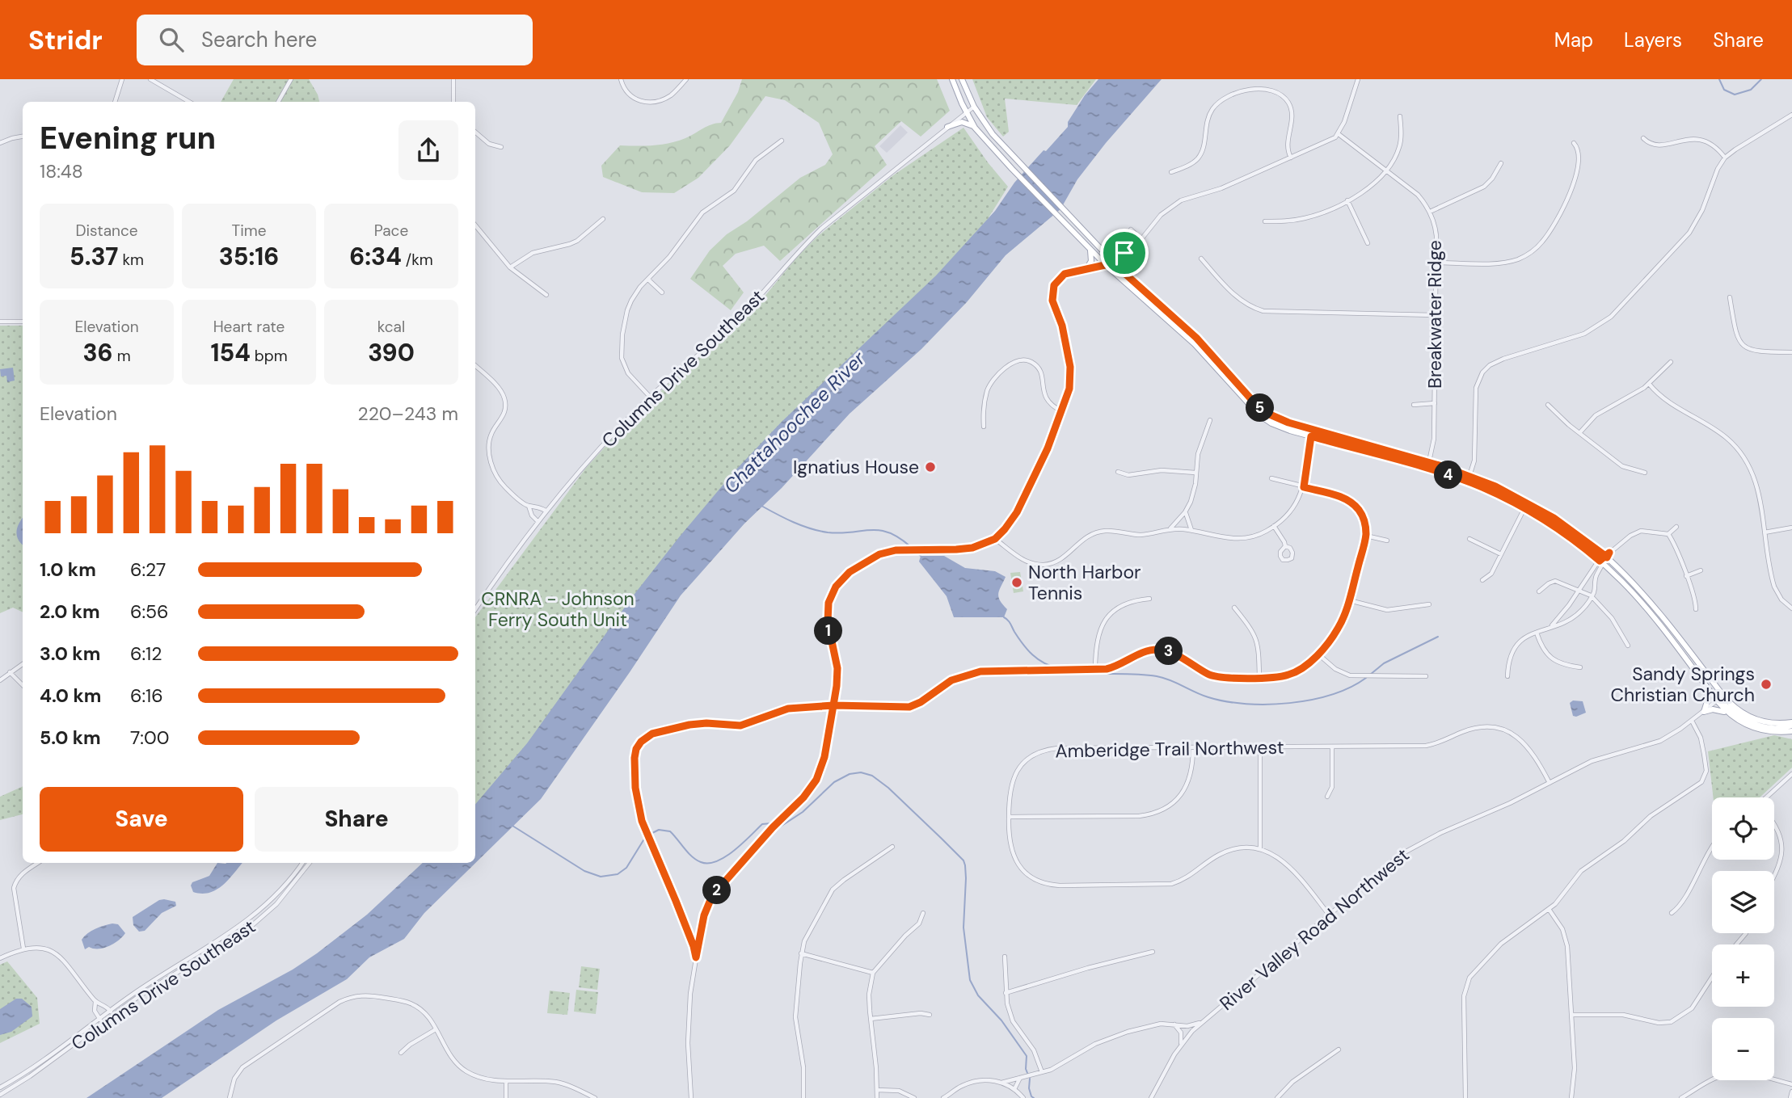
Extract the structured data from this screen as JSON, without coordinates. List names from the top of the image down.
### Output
{
  "streets": {
    "street": [
      "Breakwater Ridge",
      "Columns Drive Southeast",
      "Amberidge Trail Northwest",
      "River Valley Road Northwest"
    ]
  },
  "crossings": [
    ["Amberidge Trail Northwest", "River Valley Road Northwest"]
  ],
  "water": ["Chattahoochee River"],
  "parks": ["CRNRA - Johnson Ferry South Unit"],
  "places": ["Ignatius House", "North Harbor Tennis", "Sandy Springs Christian Church"],
  "page": {
    "header": "Stridr",
    "search": "Search here",
    "nav": ["Map", "Layers", "Share"],
    "heading": ["Evening run", "18:48"],
    "stats": [
      ["Distance", "5.37 km"],
      ["Time", "35:16"],
      ["Pace", "6:34 /km"],
      ["Elevation", "36 m"],
      ["Heart rate", "154 bpm"],
      ["kcal", "390"]
    ],
    "chart": ["Elevation", "220–243 m"],
    "pins": [
      "5",
      "4",
      "1",
      "3",
      "2"
    ],
    "list": [
      {
        "name": "1.0 km",
        "note": "6:27"
      },
      {
        "name": "2.0 km",
        "note": "6:56"
      },
      {
        "name": "3.0 km",
        "note": "6:12"
      },
      {
        "name": "4.0 km",
        "note": "6:16"
      },
      {
        "name": "5.0 km",
        "note": "7:00"
      }
    ],
    "buttons": ["Save", "Share"],
    "map_buttons": ["+", "−"]
  }
}
